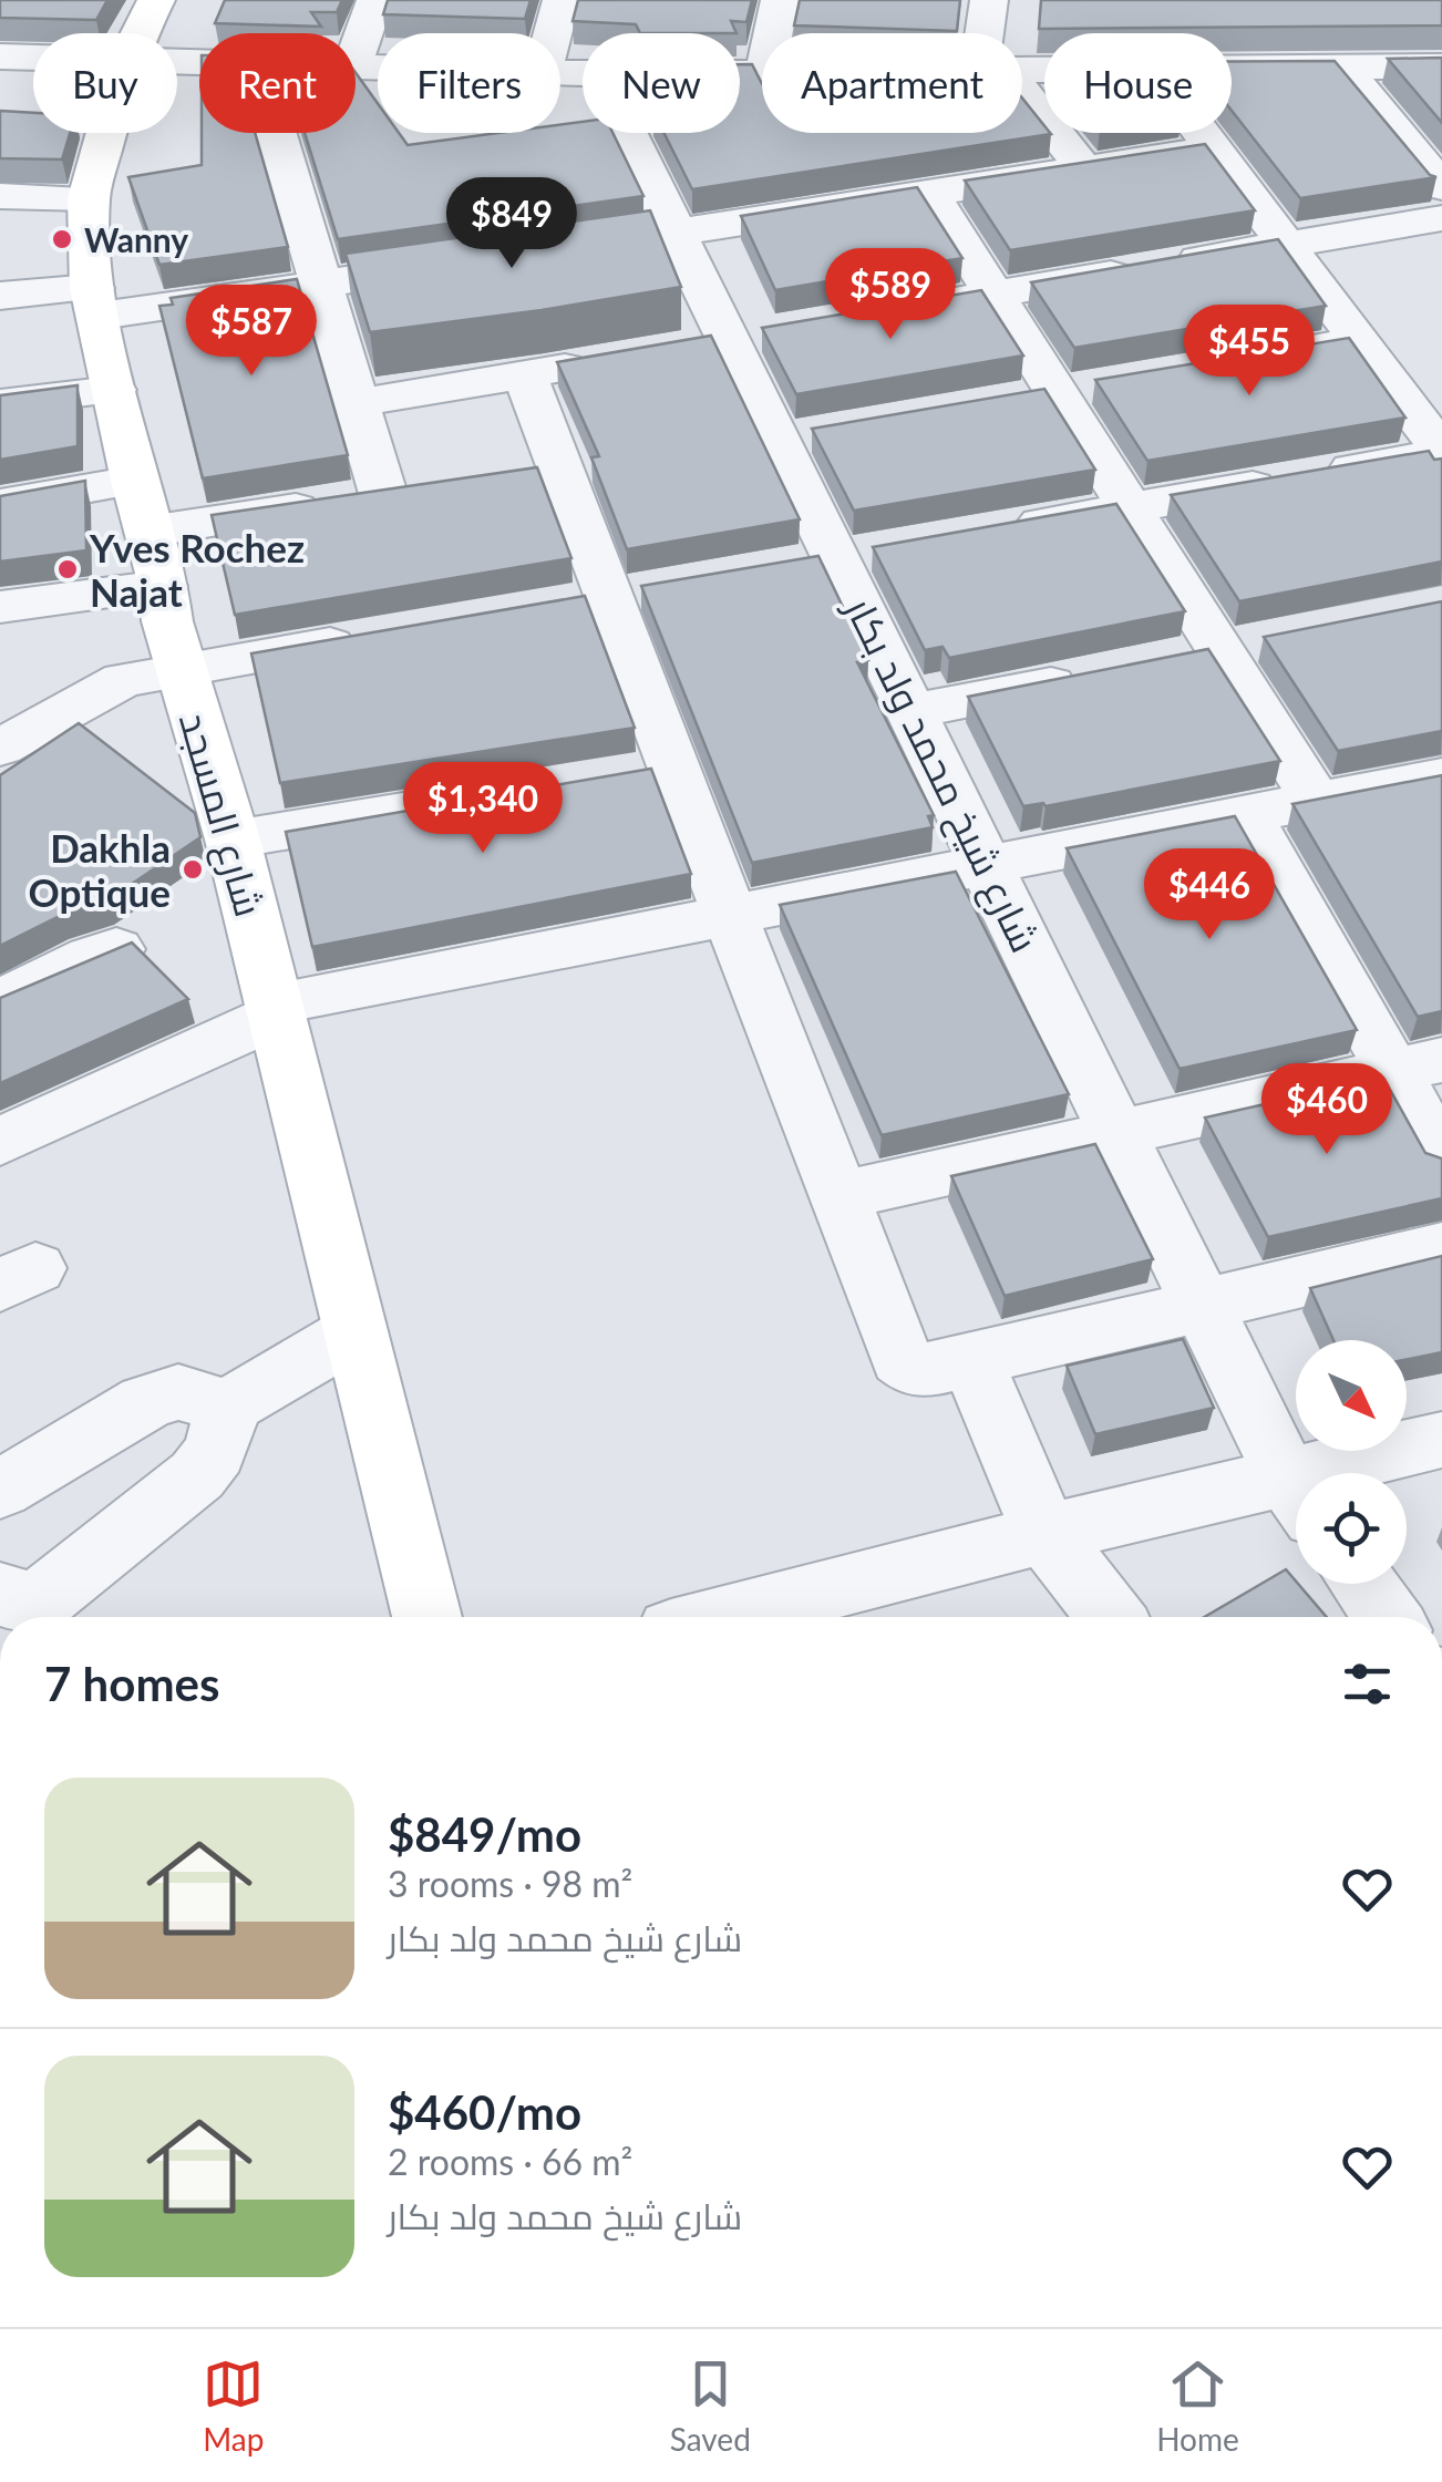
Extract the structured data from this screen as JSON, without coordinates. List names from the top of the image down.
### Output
{
  "streets": {
    "street": ["شارع شيخ محمد ولد بكار", "شارع المسجد"]
  },
  "places": ["Wanny", "Yves Rochez Najat", "Dakhla Optique"],
  "north": "bottom right",
  "page": {
    "chip": [
      "Buy",
      "Rent",
      "Filters",
      "New",
      "Apartment",
      "House"
    ],
    "price": [
      "$849",
      "$589",
      "$587",
      "$455",
      "$1,340",
      "$446",
      "$460"
    ],
    "heading": "7 homes",
    "list": [
      {
        "name": "$849/mo",
        "note": "3 rooms · 98 m² · شارع شيخ محمد ولد بكار"
      },
      {
        "name": "$460/mo",
        "note": "2 rooms · 66 m² · شارع شيخ محمد ولد بكار"
      }
    ],
    "tabs": ["Map", "Saved", "Home"]
  }
}
